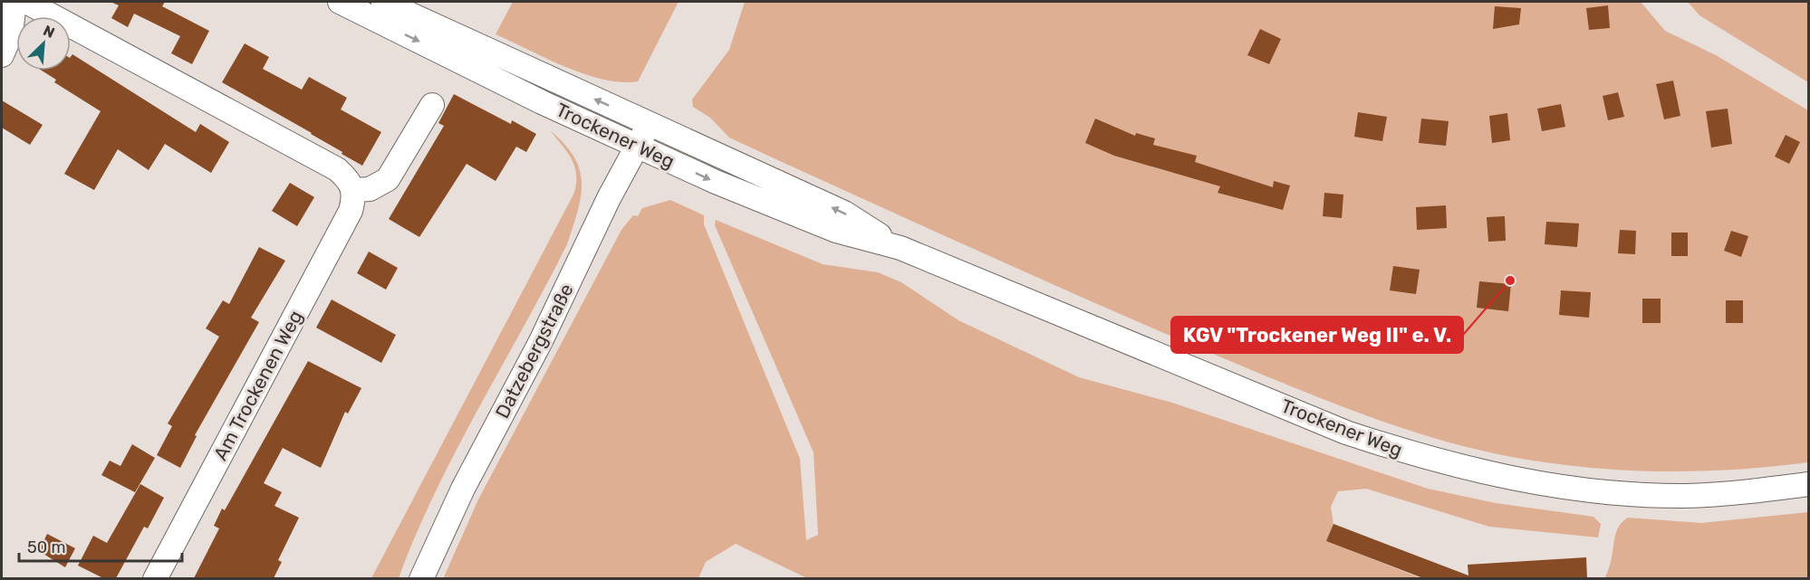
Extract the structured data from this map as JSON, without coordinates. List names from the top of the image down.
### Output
{
  "streets": {
    "street": ["Trockener Weg", "Datzebergstraße", "Am Trockenen Weg"]
  },
  "crossings": [
    ["Trockener Weg", "Datzebergstraße"]
  ],
  "places": ["KGV \"Trockener Weg II\" e. V."],
  "scale_bar": "50 m",
  "north": "top right"
}
